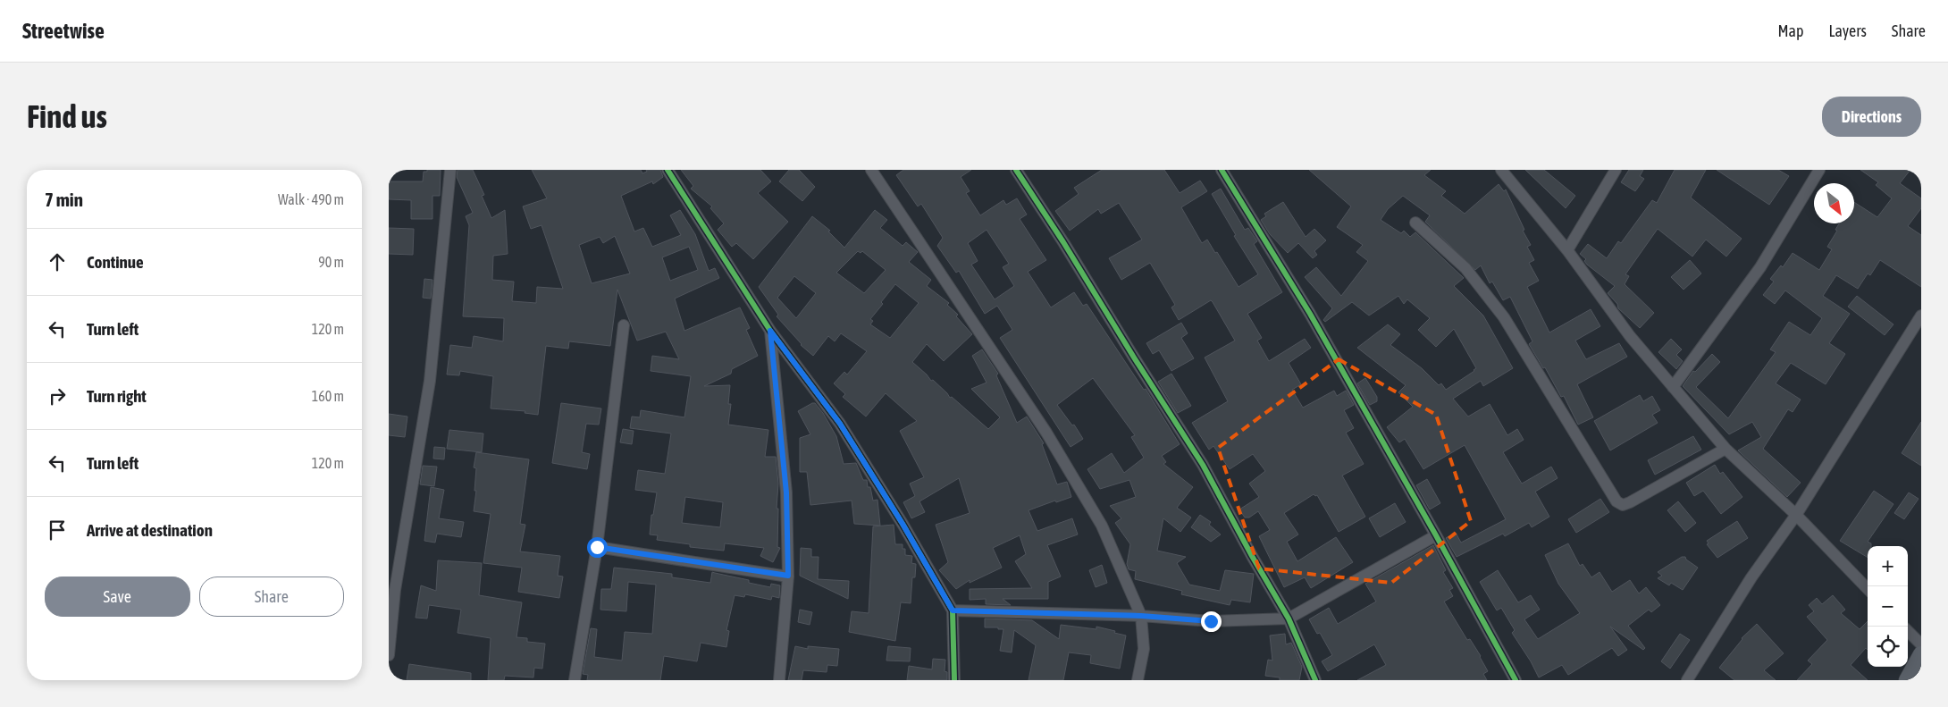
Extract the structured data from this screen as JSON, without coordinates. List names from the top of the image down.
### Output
{
  "north": "bottom right",
  "page": {
    "header": "Streetwise",
    "nav": ["Map", "Layers", "Share"],
    "buttons": [
      "Directions",
      ["Save", "Share"]
    ],
    "title": "Find us",
    "heading": ["7 min", "Walk · 490 m"],
    "list": [
      ["Continue", "90 m"],
      ["Turn left", "120 m"],
      ["Turn right", "160 m"],
      ["Turn left", "120 m"],
      "Arrive at destination"
    ],
    "map_buttons": ["+", "−"]
  }
}
